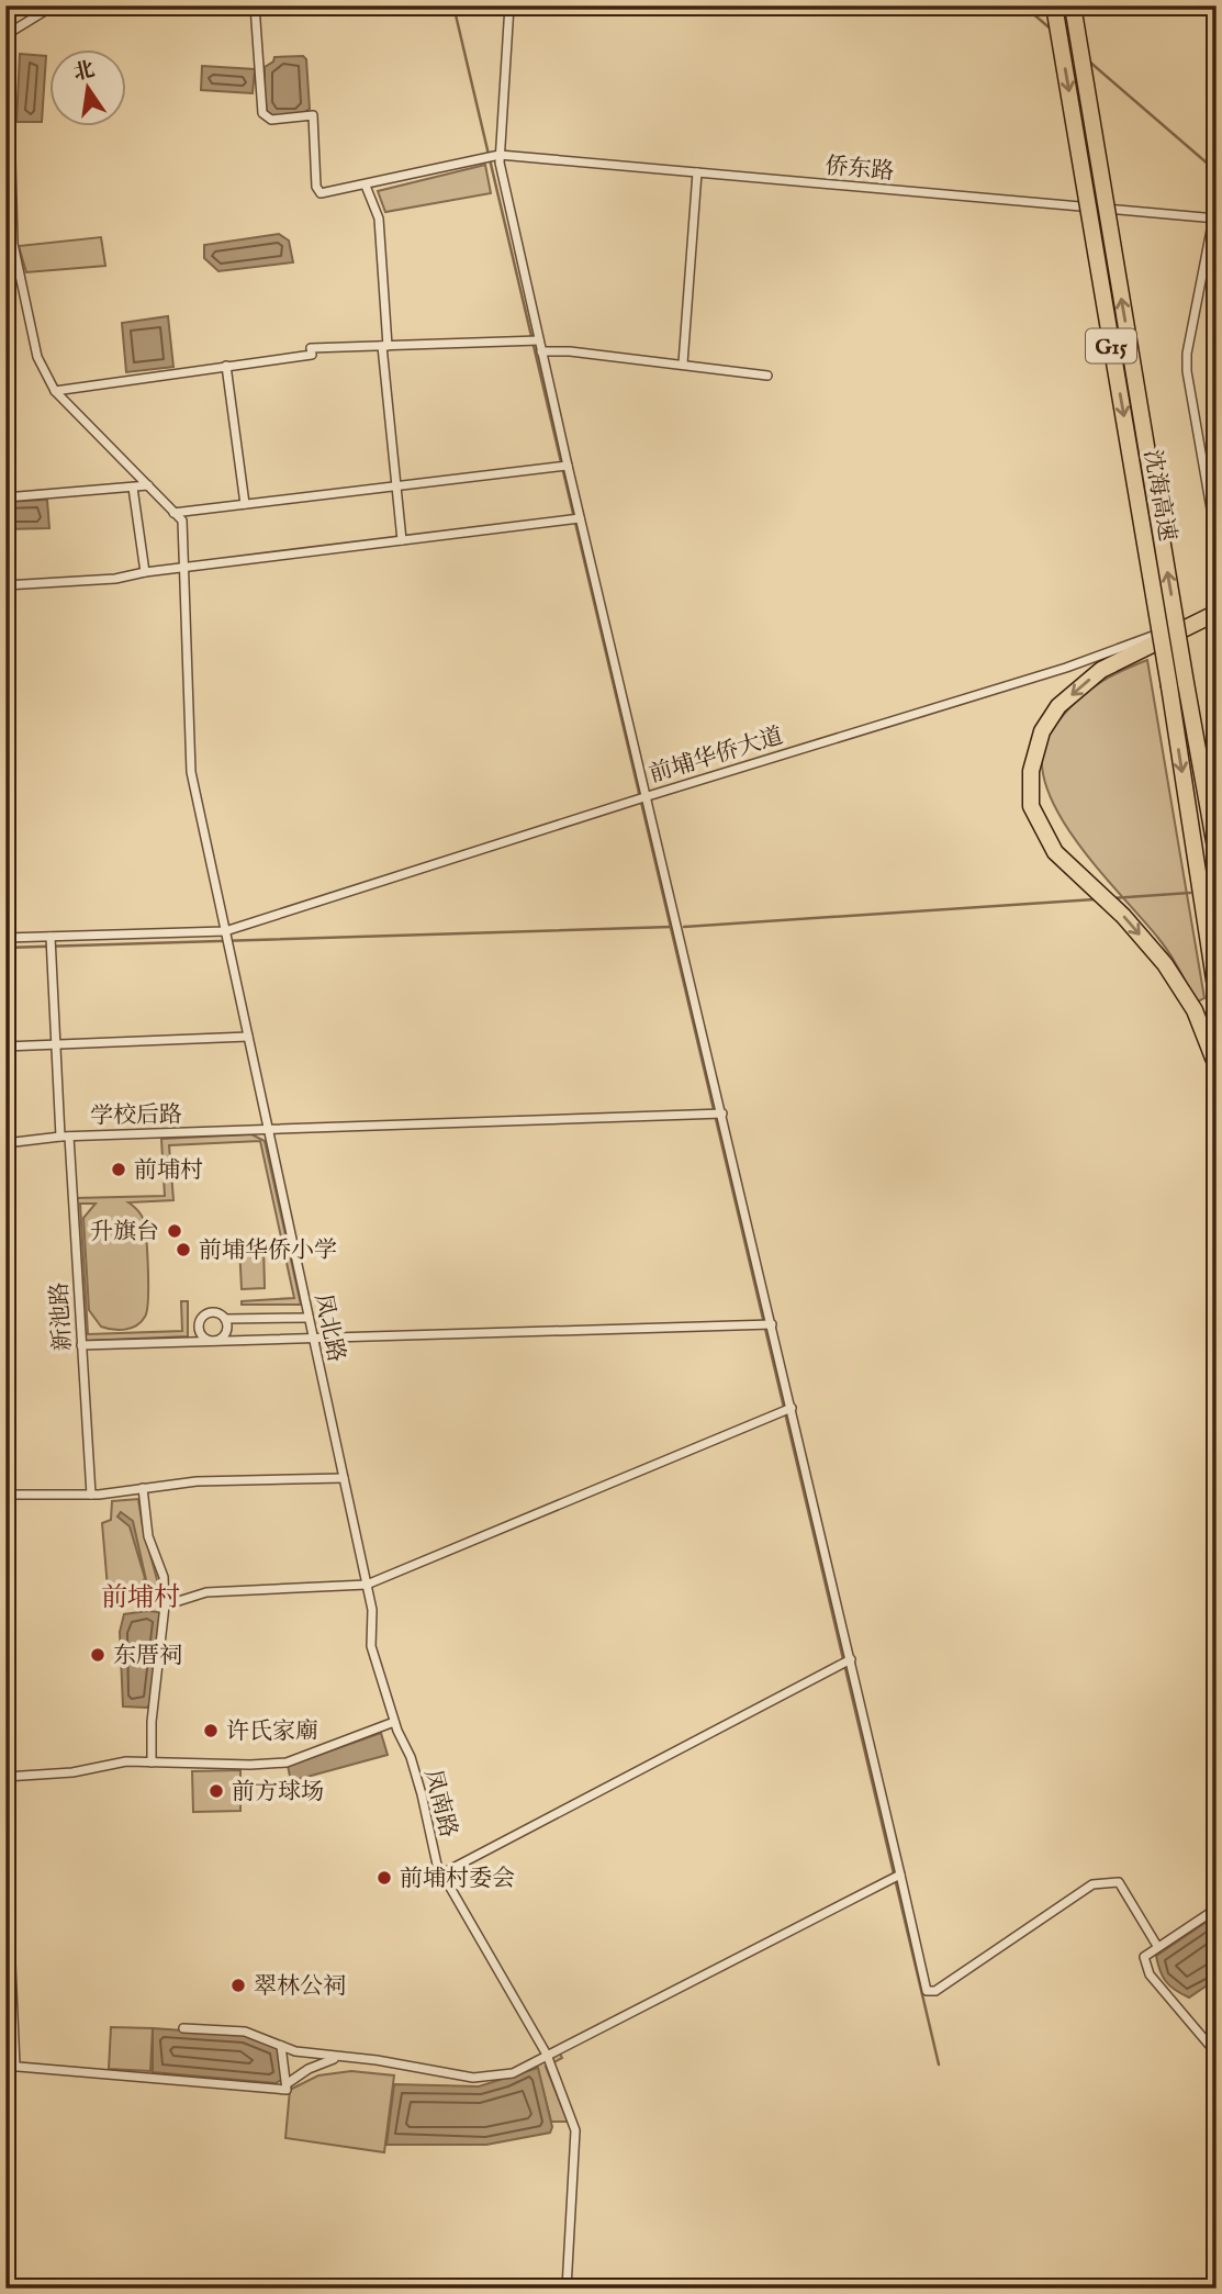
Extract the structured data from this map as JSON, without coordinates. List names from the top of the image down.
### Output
{
  "streets": {
    "highway": ["G15", "沈海高速"],
    "street": [
      "侨东路",
      "前埔华侨大道",
      "学校后路",
      "新池路",
      "凤北路",
      "凤南路"
    ]
  },
  "crossings": [
    ["前埔华侨大道", "新池路"],
    ["前埔华侨大道", "凤北路"],
    ["学校后路", "新池路"],
    ["学校后路", "凤北路"],
    ["凤北路", "凤南路"]
  ],
  "districts": ["前埔村"],
  "places": [
    "前埔村",
    "升旗台",
    "前埔华侨小学",
    "东厝祠",
    "许氏家廟",
    "前方球场",
    "前埔村委会",
    "翠林公祠"
  ],
  "north": "top"
}
